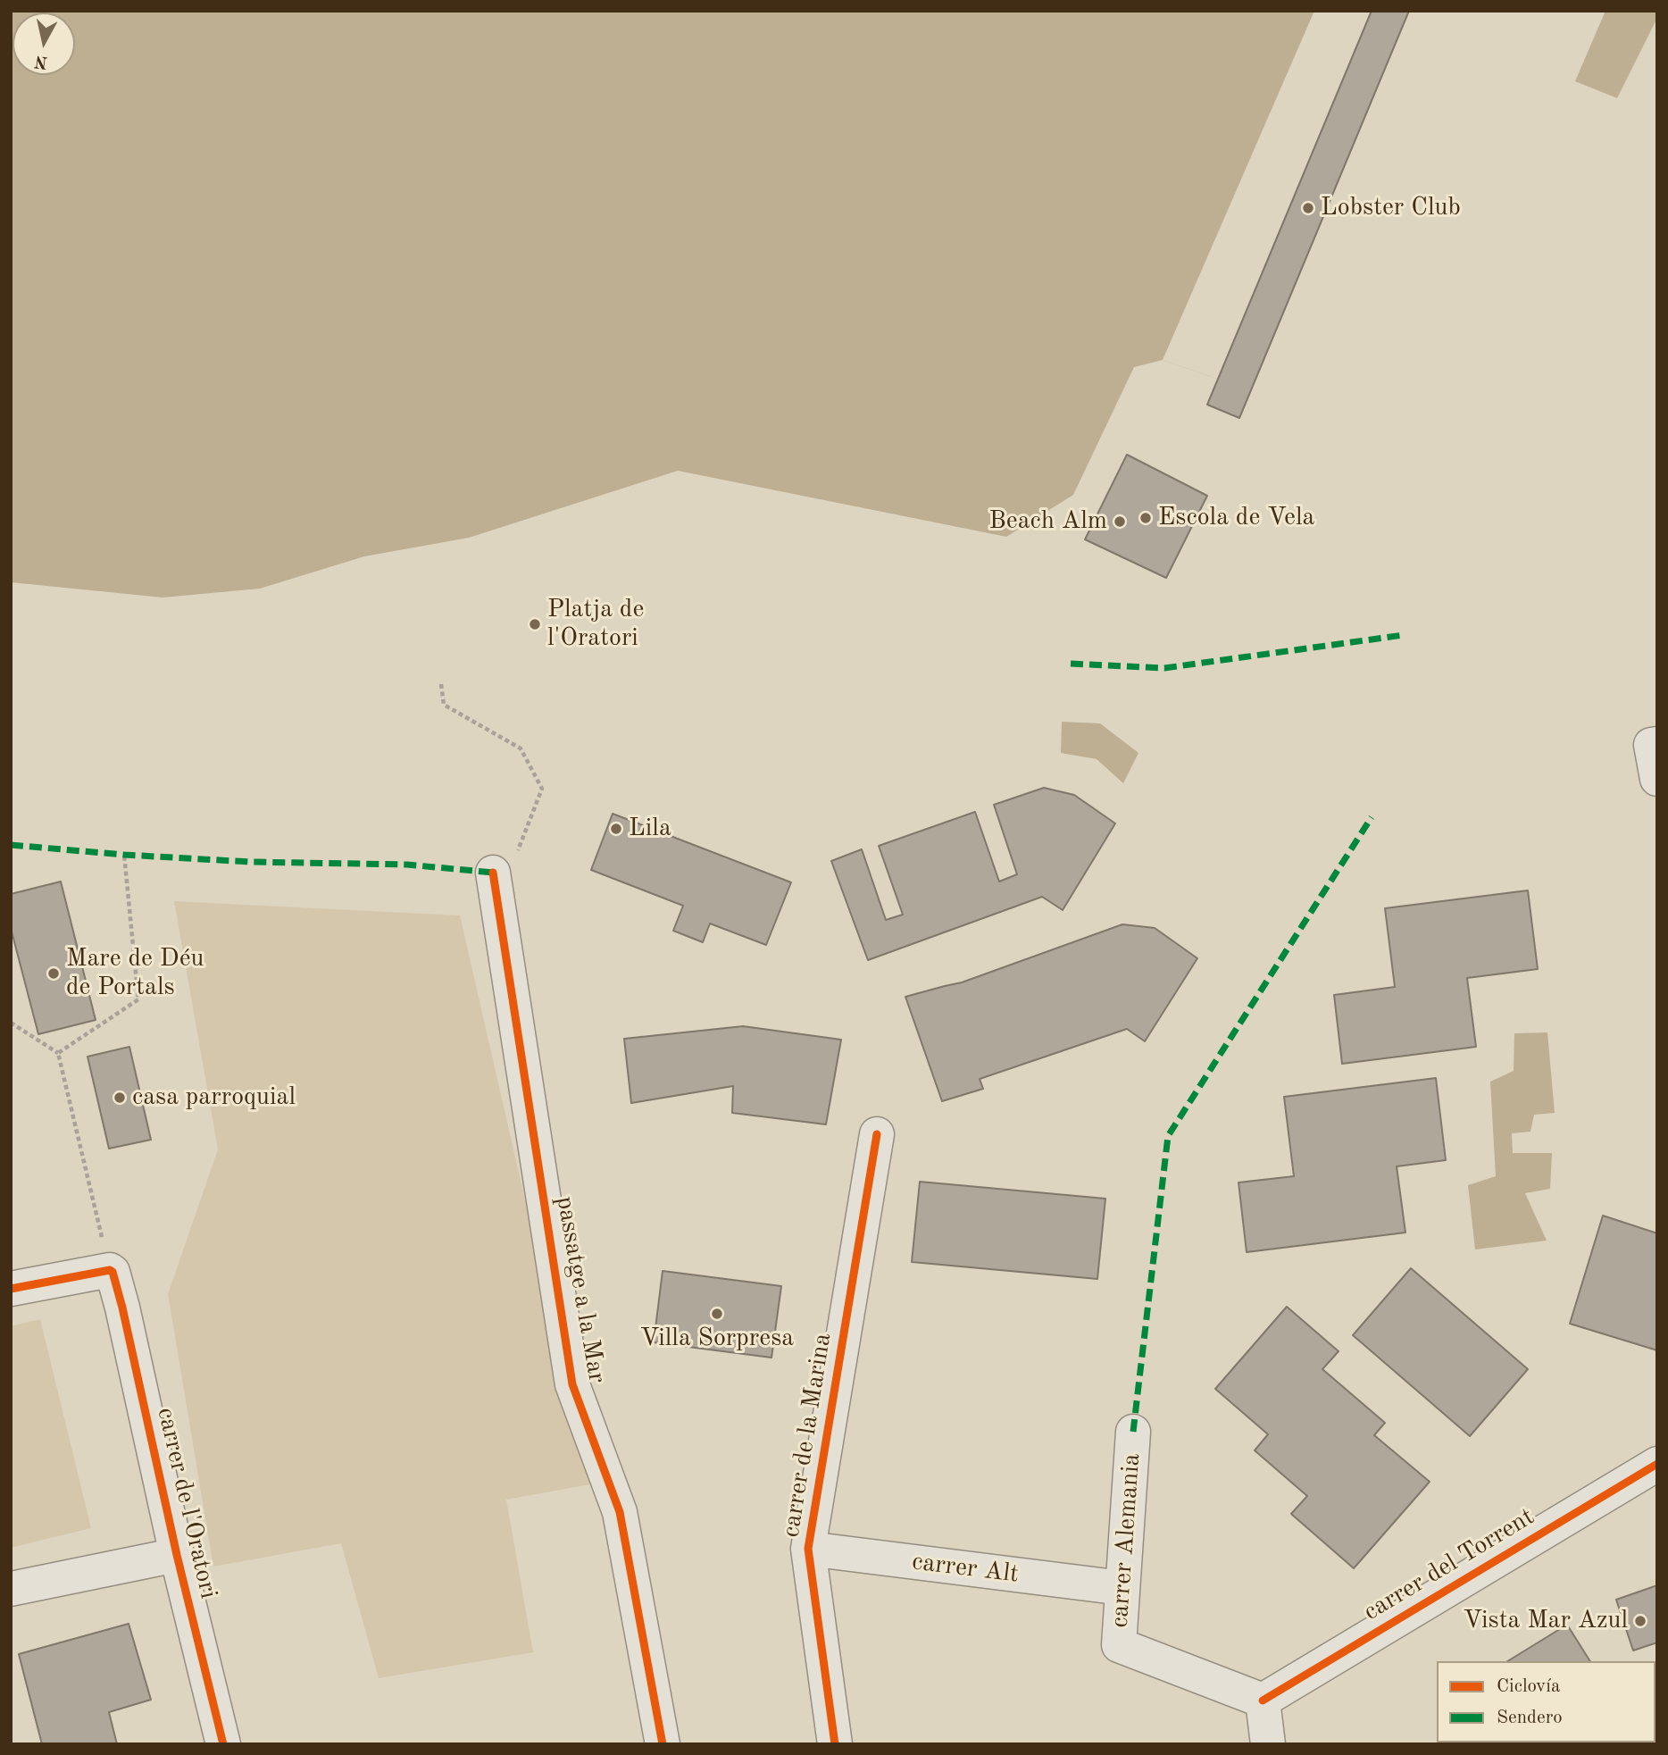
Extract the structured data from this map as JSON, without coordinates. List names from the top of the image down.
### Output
{
  "streets": {
    "street": [
      "passatge a la Mar",
      "carrer de la Marina",
      "carrer de l'Oratori",
      "carrer Alemania",
      "carrer del Torrent",
      "carrer Alt"
    ]
  },
  "crossings": [
    ["carrer de la Marina", "carrer Alt"],
    ["carrer Alemania", "carrer del Torrent"],
    ["carrer Alemania", "carrer Alt"]
  ],
  "places": [
    "Lobster Club",
    "Escola de Vela",
    "Beach Alm",
    "Platja de l'Oratori",
    "Lila",
    "Mare de Déu de Portals",
    "casa parroquial",
    "Villa Sorpresa",
    "Vista Mar Azul"
  ],
  "legend": ["Ciclovía", "Sendero"],
  "north": "bottom"
}
